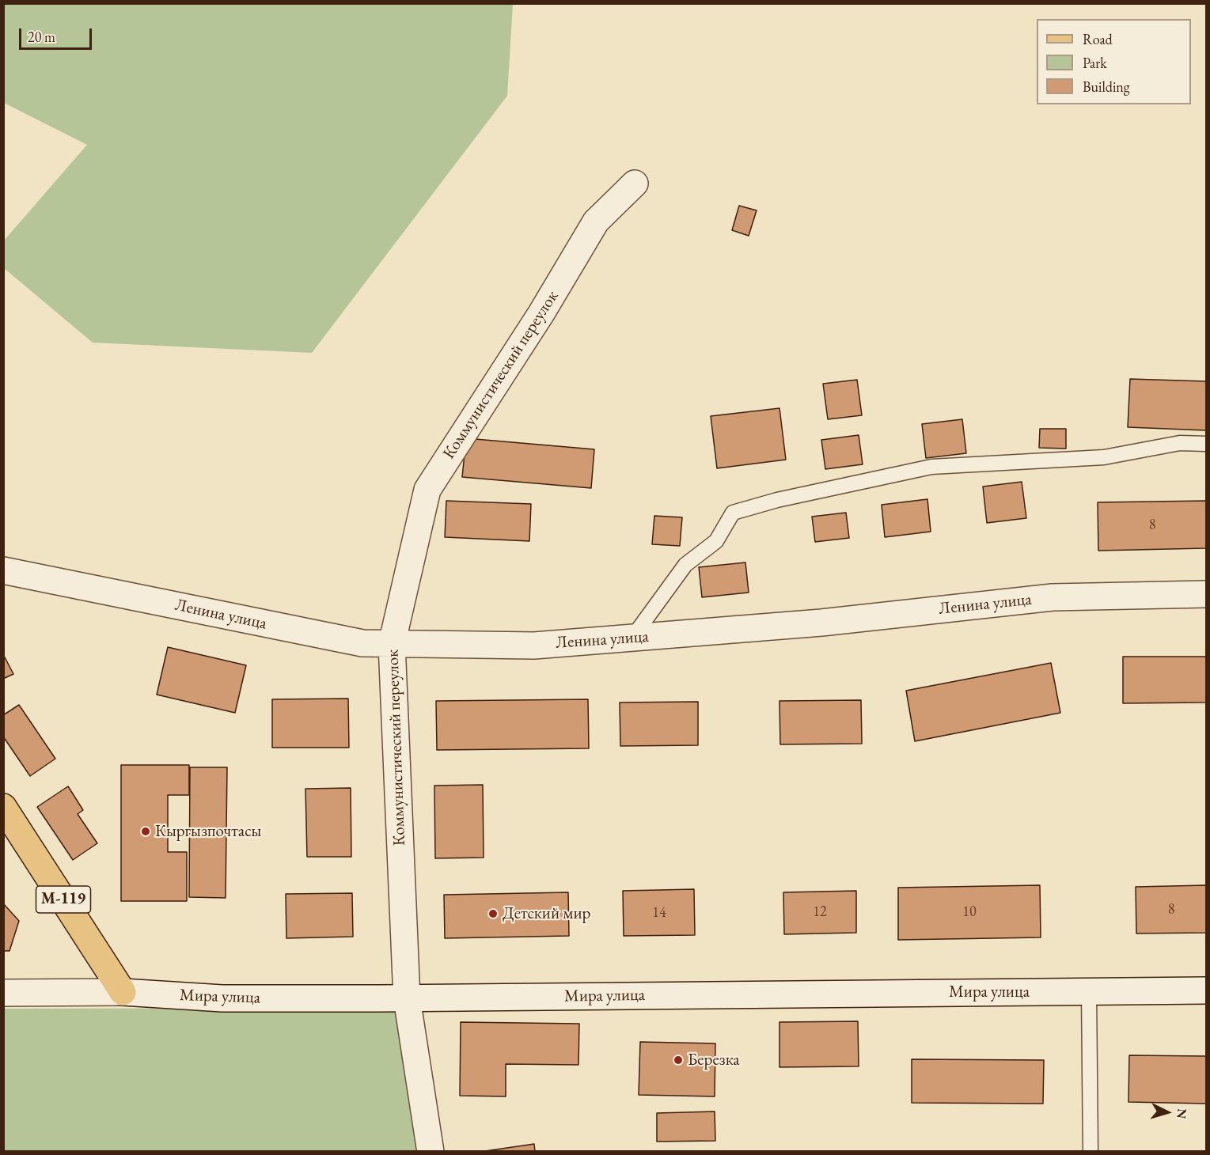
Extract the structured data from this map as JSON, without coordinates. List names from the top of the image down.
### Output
{
  "streets": {
    "main road": ["М-119"],
    "street": ["Коммунистический переулок", "Ленина улица", "Мира улица"]
  },
  "crossings": [
    ["Коммунистический переулок", "Ленина улица"],
    ["Коммунистический переулок", "Мира улица"],
    ["М-119", "Мира улица"]
  ],
  "places": ["Кыргызпочтасы", "Детский мир", "Березка"],
  "house_numbers": [
    "8",
    "8",
    "12",
    "10",
    "14"
  ],
  "legend": ["Road", "Park", "Building"],
  "scale_bar": "20 m",
  "north": "right"
}
